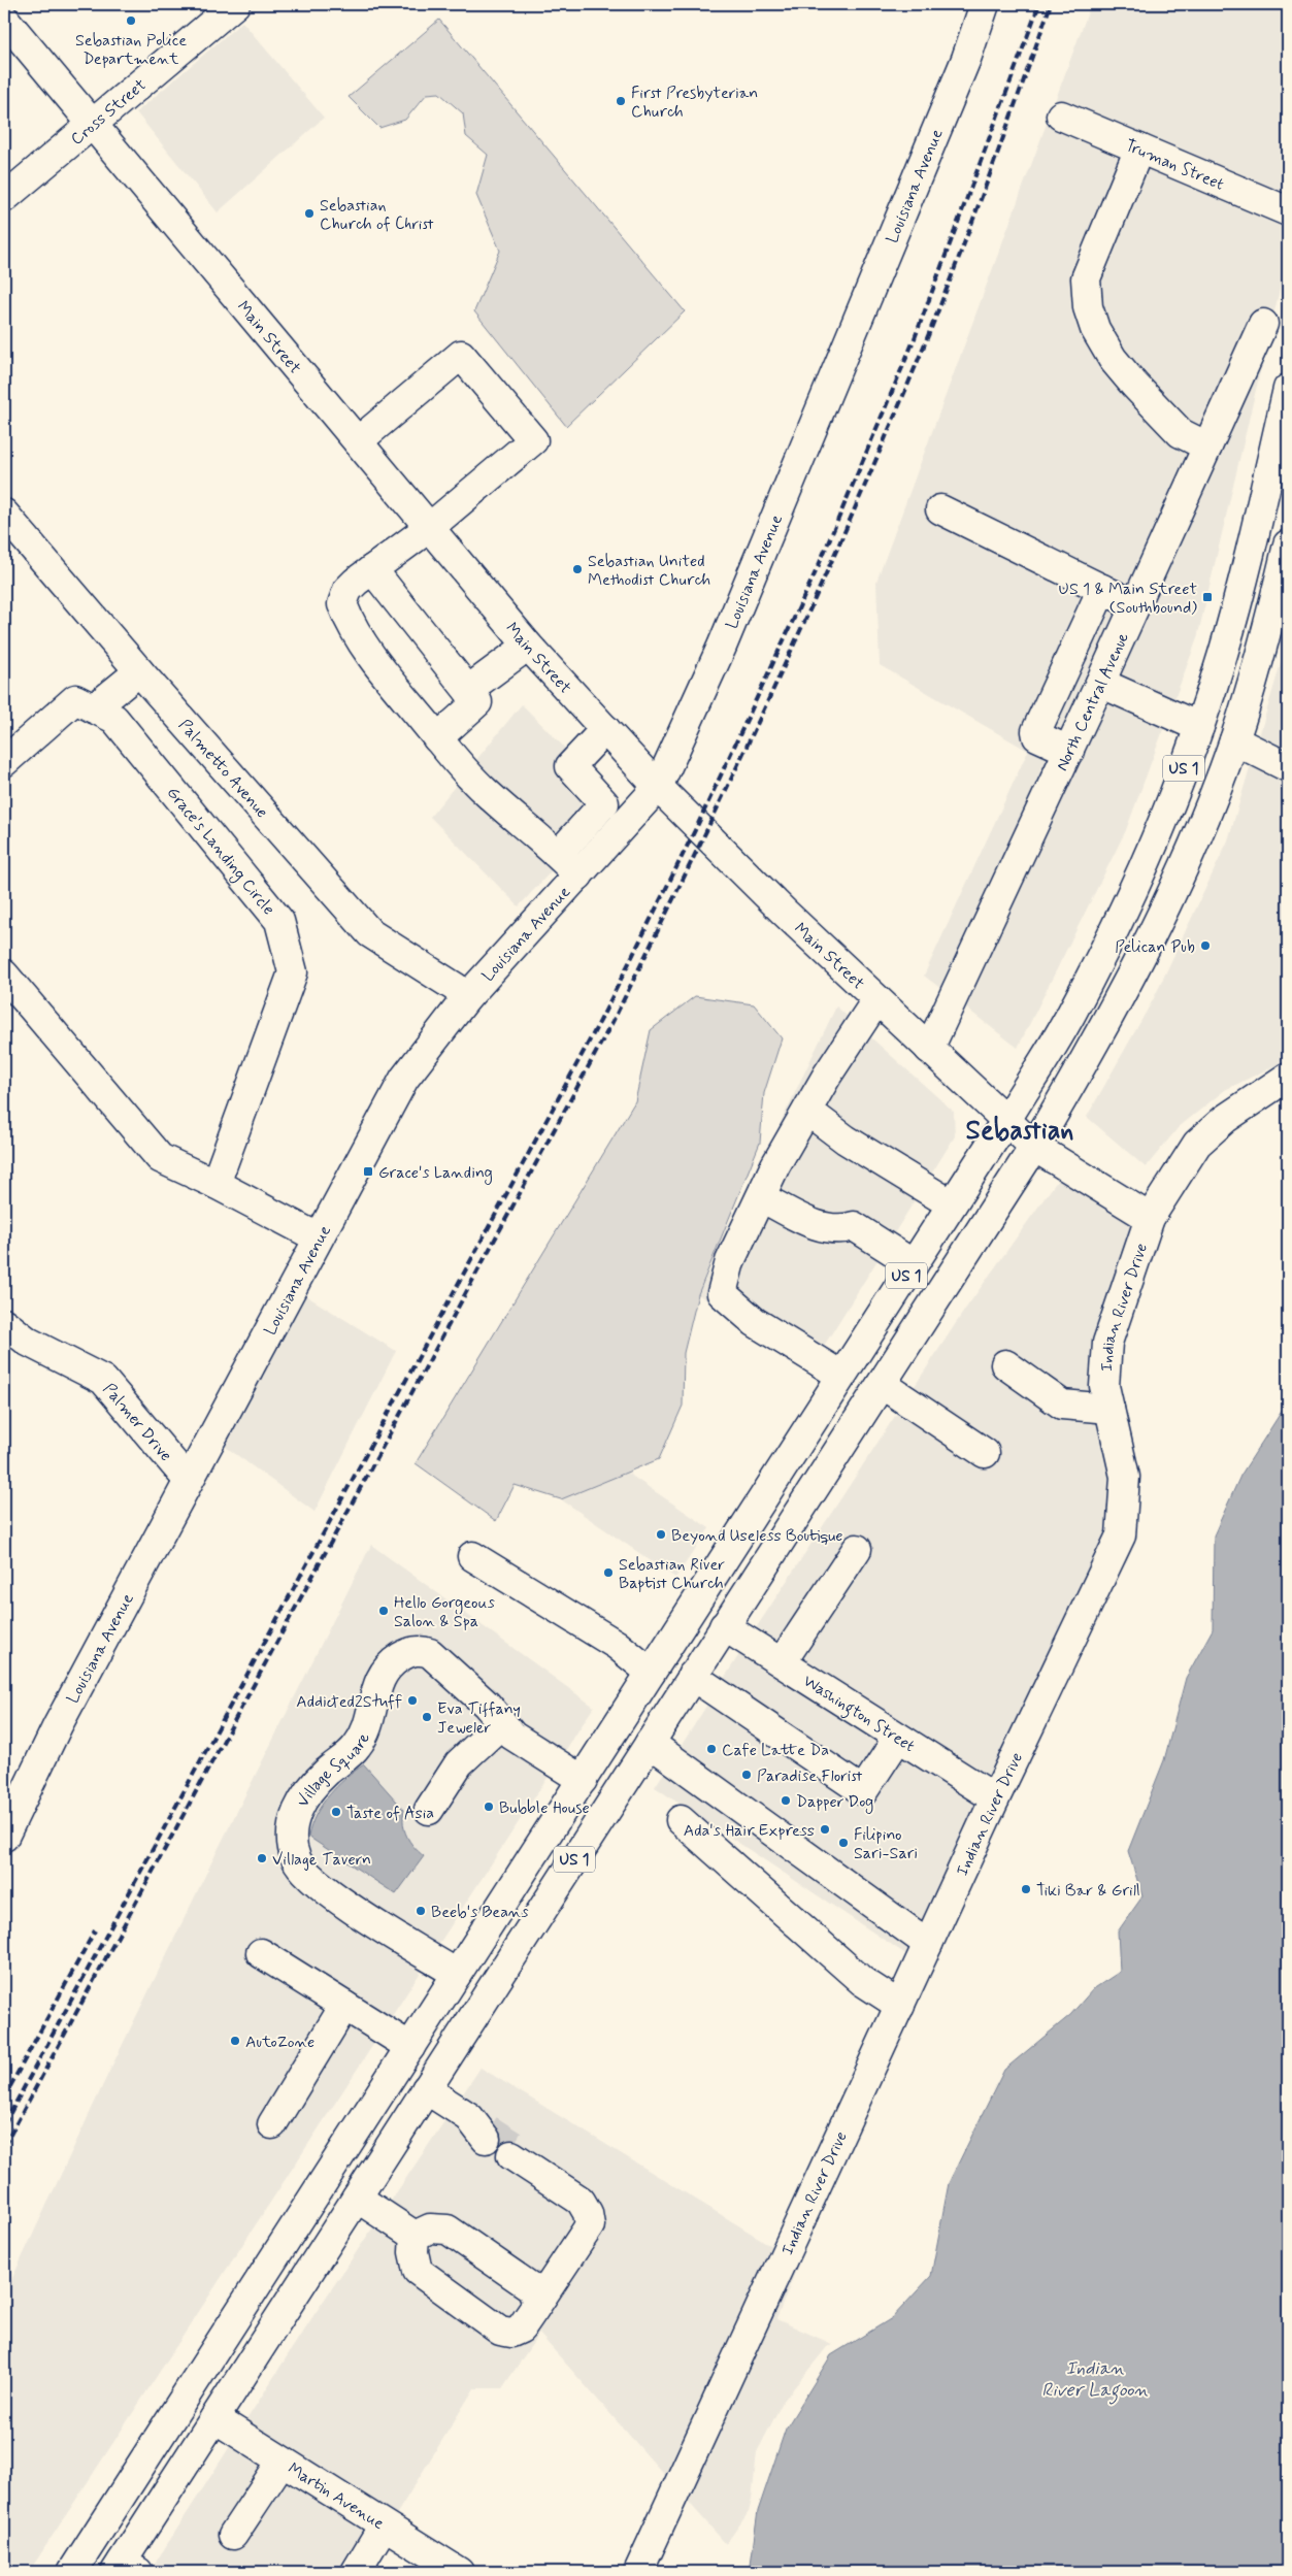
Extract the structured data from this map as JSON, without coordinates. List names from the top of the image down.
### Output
{
  "streets": {
    "street": [
      "Cross Street",
      "Truman Street",
      "Louisiana Avenue",
      "Main Street",
      "North Central Avenue",
      "Palmetto Avenue",
      "US 1",
      "Grace's Landing Circle",
      "Indian River Drive",
      "Palmer Drive",
      "Washington Street",
      "Village Square",
      "Martin Avenue"
    ]
  },
  "crossings": [
    ["Cross Street", "Main Street"],
    ["Louisiana Avenue", "Main Street"],
    ["Louisiana Avenue", "Palmetto Avenue"],
    ["Louisiana Avenue", "Palmer Drive"],
    ["Main Street", "North Central Avenue"],
    ["Main Street", "US 1"],
    ["Main Street", "Indian River Drive"],
    ["US 1", "Washington Street"],
    ["US 1", "Village Square"],
    ["US 1", "Martin Avenue"],
    ["Indian River Drive", "Washington Street"]
  ],
  "districts": ["Sebastian"],
  "water": ["Indian River Lagoon"],
  "places": {
    "other": [
      "Sebastian Police Department",
      "First Presbyterian Church",
      "Sebastian Church of Christ",
      "Sebastian United Methodist Church",
      "Pelican Pub",
      "Beyond Useless Boutique",
      "Sebastian River Baptist Church",
      "Hello Gorgeous Salon & Spa",
      "Addicted2Stuff",
      "Eva Tiffany Jeweler",
      "Cafe Latte Da",
      "Paradise Florist",
      "Dapper Dog",
      "Bubble House",
      "Taste of Asia",
      "Ada's Hair Express",
      "Filipino Sari-Sari",
      "Village Tavern",
      "Tiki Bar & Grill",
      "Beeb's Beans",
      "AutoZone"
    ],
    "transit": ["US 1 & Main Street (Southbound)", "Grace's Landing"]
  }
}
